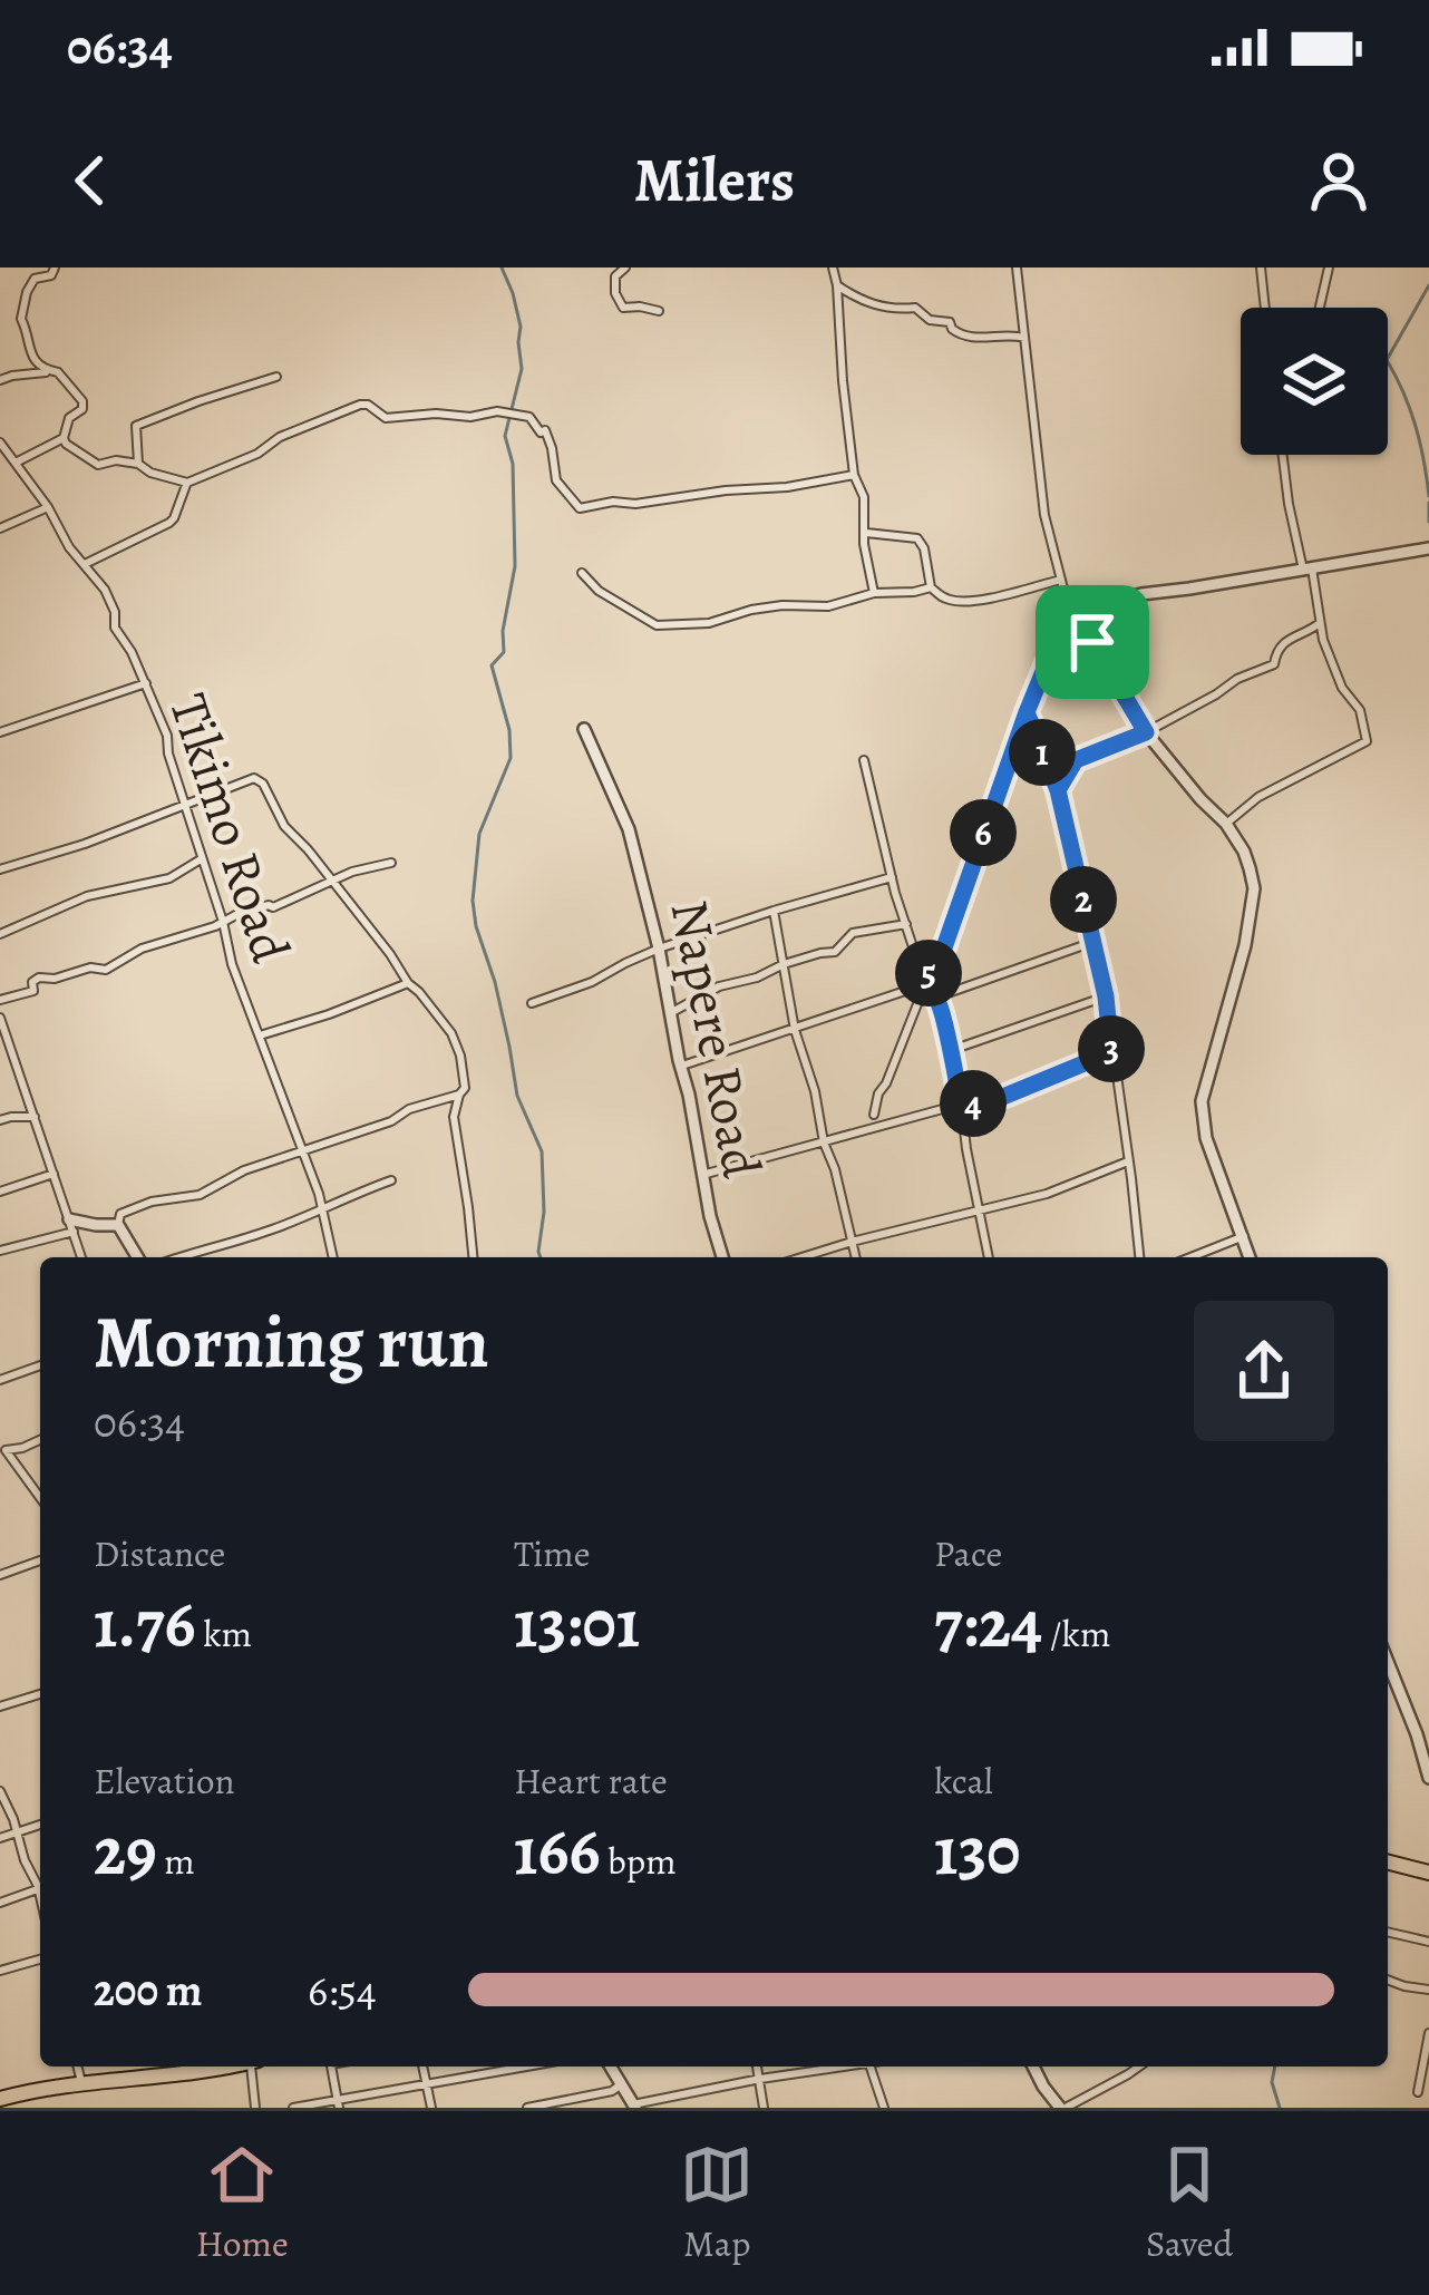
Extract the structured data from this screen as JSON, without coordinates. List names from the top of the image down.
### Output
{
  "streets": {
    "street": ["Tikimo Road", "Napere Road"]
  },
  "page": {
    "status": "06:34",
    "header": "Milers",
    "pins": [
      "1",
      "6",
      "2",
      "5",
      "3",
      "4"
    ],
    "heading": ["Morning run", "06:34"],
    "stats": [
      ["Distance", "1.76 km"],
      ["Time", "13:01"],
      ["Pace", "7:24 /km"],
      ["Elevation", "29 m"],
      ["Heart rate", "166 bpm"],
      ["kcal", "130"]
    ],
    "list": [
      {
        "name": "200 m",
        "note": "6:54"
      }
    ],
    "tabs": ["Home", "Map", "Saved"]
  }
}
